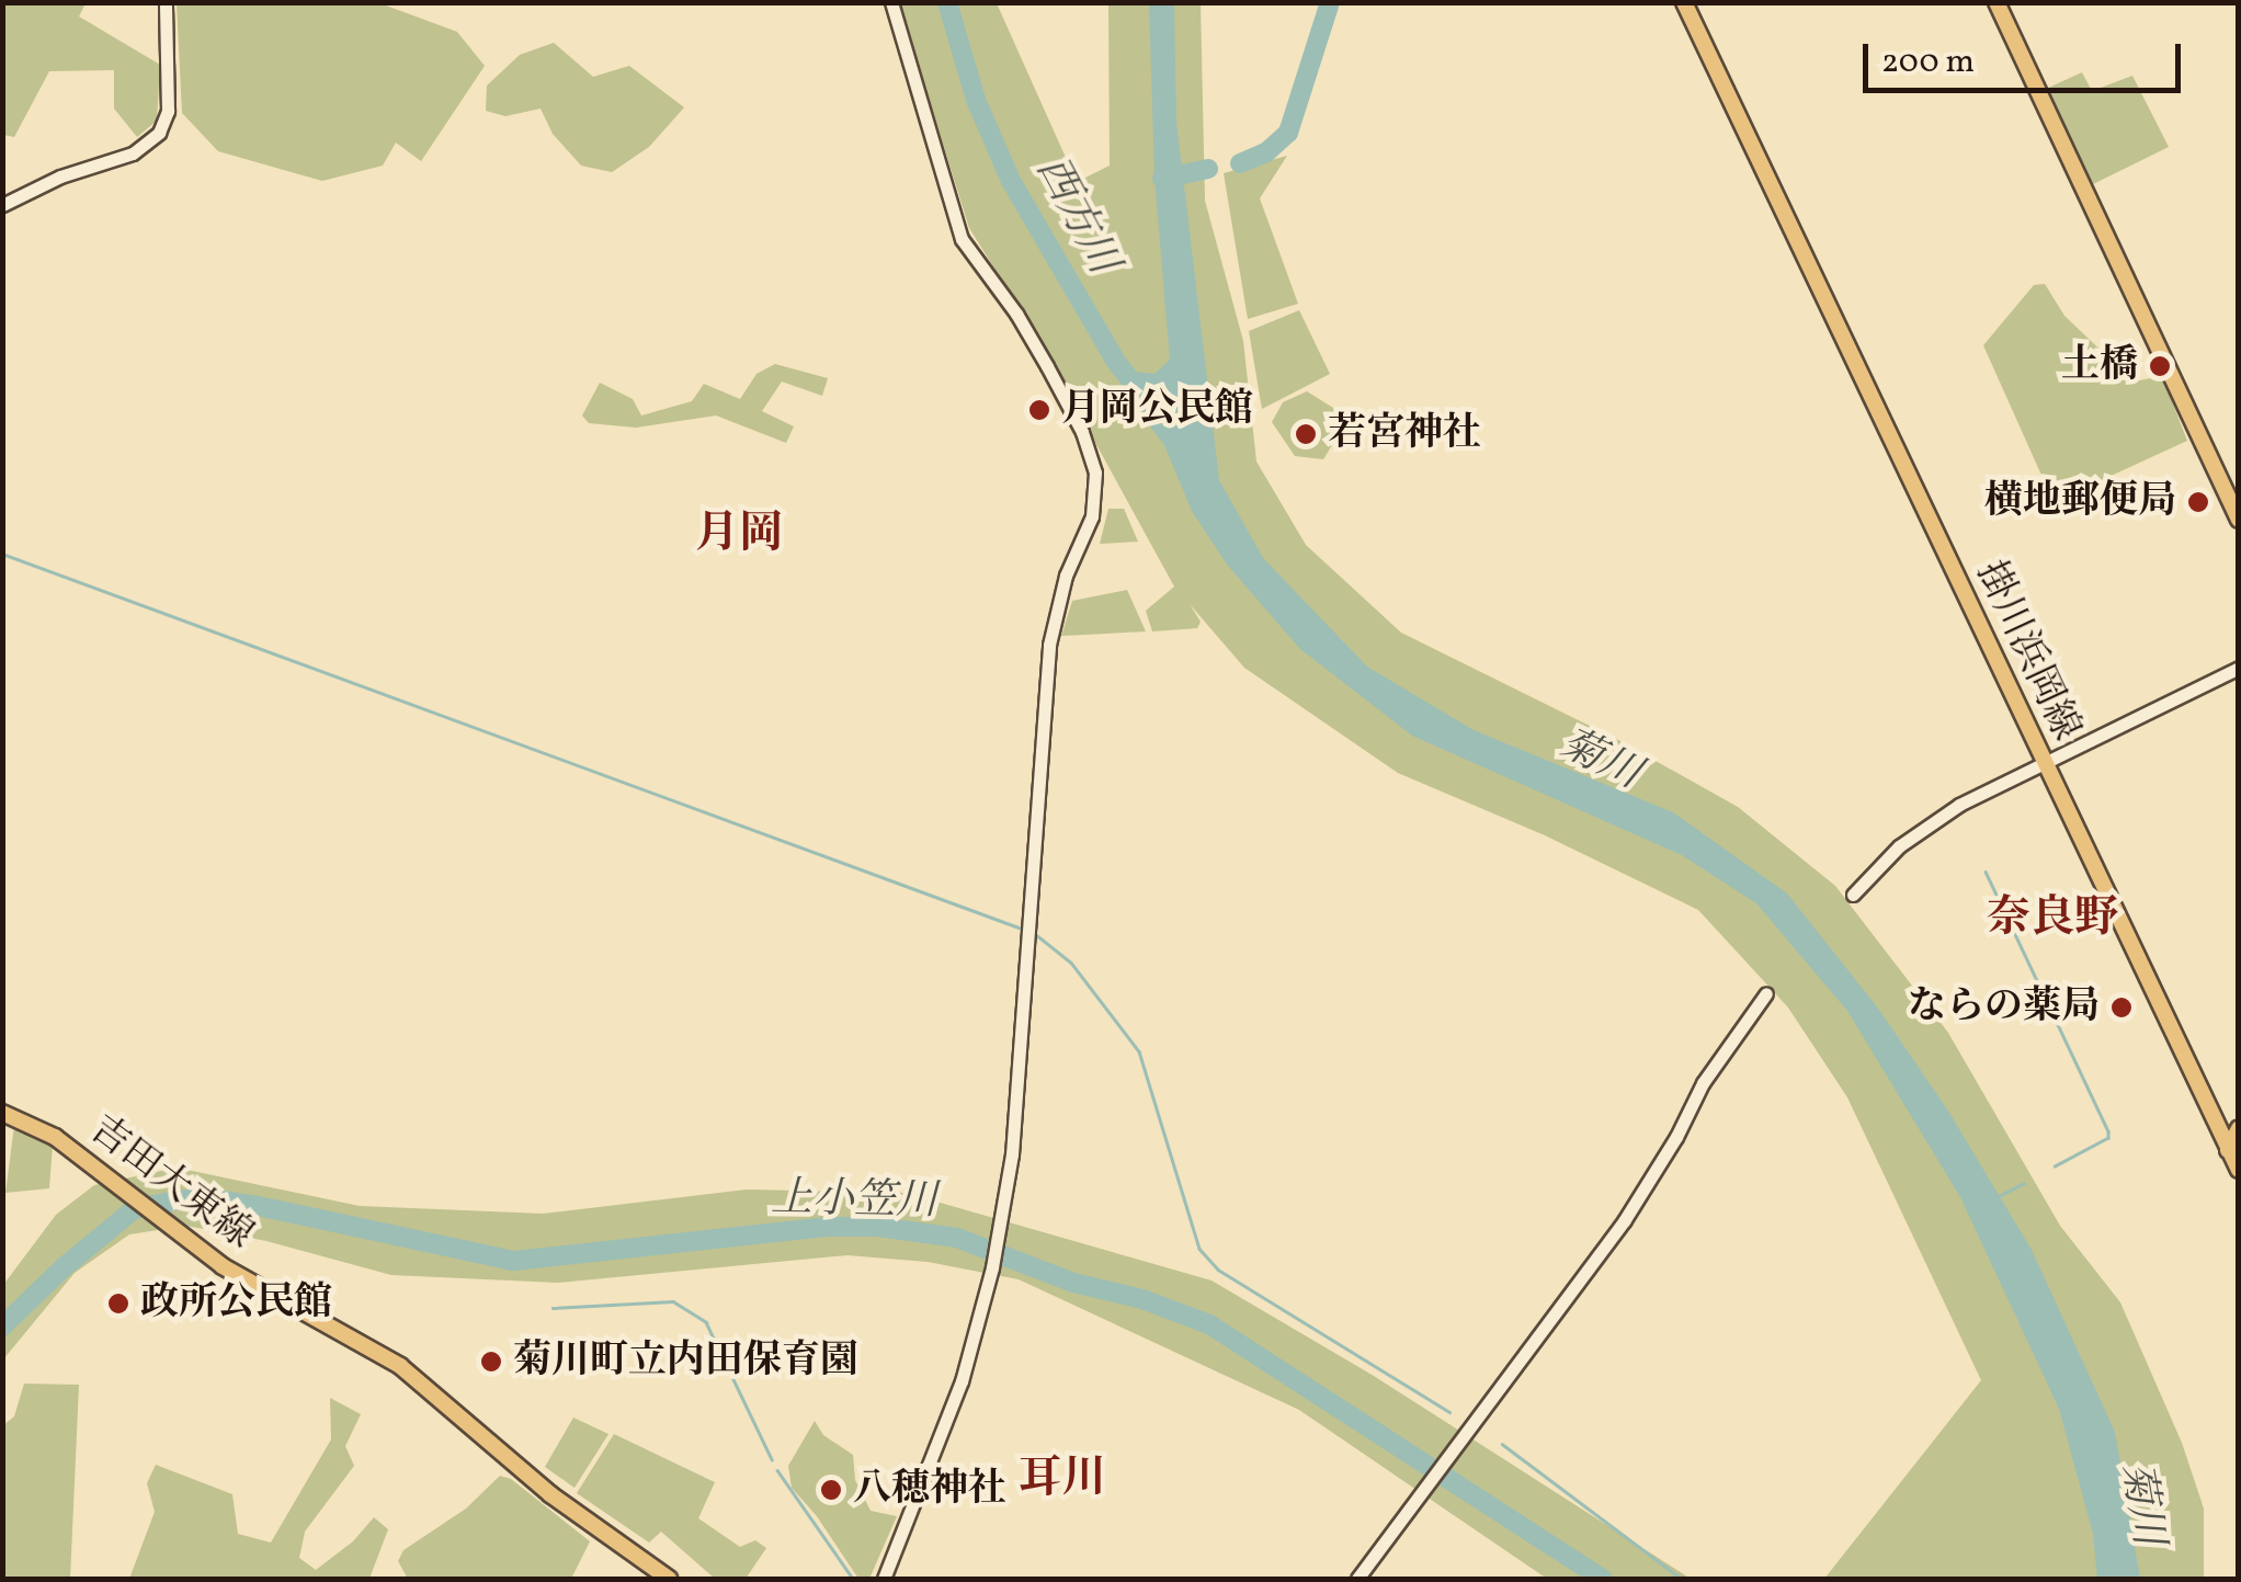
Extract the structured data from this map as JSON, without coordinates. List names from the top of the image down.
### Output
{
  "streets": {
    "main road": ["掛川浜岡線", "吉田大東線"]
  },
  "districts": ["月岡", "奈良野", "耳川"],
  "water": ["西方川", "菊川", "上小笠川"],
  "places": [
    "土橋",
    "月岡公民館",
    "若宮神社",
    "横地郵便局",
    "ならの薬局",
    "政所公民館",
    "菊川町立内田保育園",
    "八穂神社"
  ],
  "scale_bar": "200 m"
}
